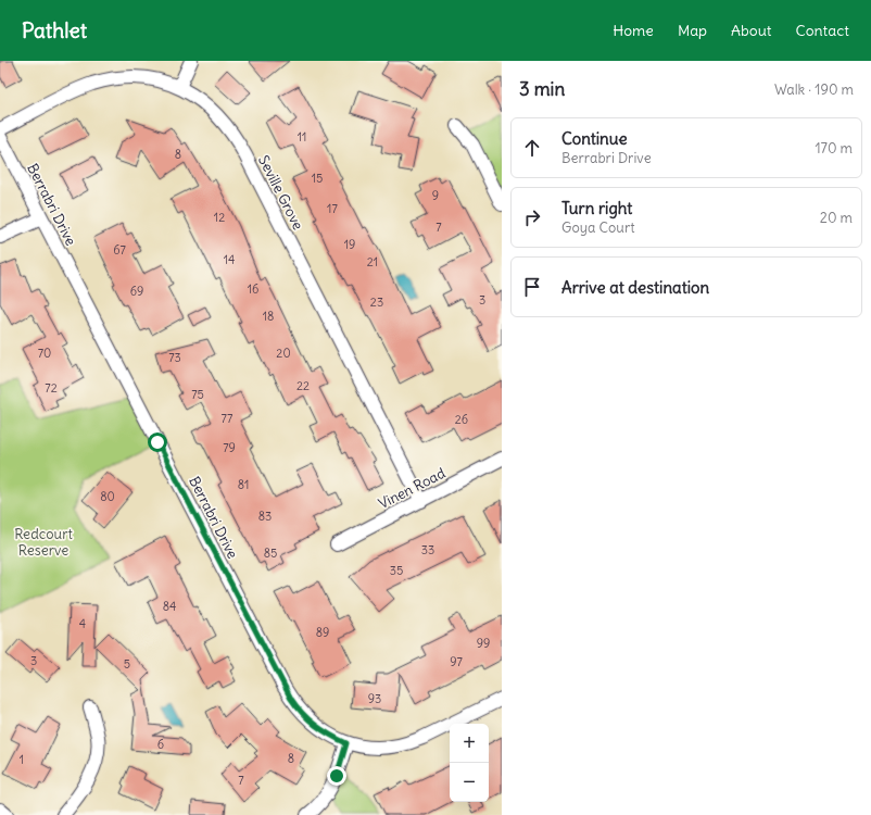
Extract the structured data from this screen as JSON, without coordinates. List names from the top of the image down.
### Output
{
  "streets": {
    "street": ["Seville Grove", "Berrabri Drive", "Vinen Road"]
  },
  "crossings": [
    ["Seville Grove", "Vinen Road"]
  ],
  "parks": ["Redcourt Reserve"],
  "house_numbers": [
    "11",
    "8",
    "15",
    "9",
    "17",
    "12",
    "7",
    "19",
    "67",
    "14",
    "21",
    "16",
    "69",
    "3",
    "23",
    "18",
    "70",
    "20",
    "73",
    "22",
    "72",
    "75",
    "77",
    "26",
    "79",
    "81",
    "80",
    "83",
    "33",
    "85",
    "35",
    "84",
    "4",
    "89",
    "99",
    "3",
    "97",
    "5",
    "93",
    "6",
    "8",
    "1",
    "7"
  ],
  "page": {
    "header": "Pathlet",
    "nav": [
      "Home",
      "Map",
      "About",
      "Contact"
    ],
    "heading": ["3 min", "Walk · 190 m"],
    "list": [
      ["Continue", "Berrabri Drive", "170 m"],
      ["Turn right", "Goya Court", "20 m"],
      "Arrive at destination"
    ],
    "map_buttons": ["+", "−"]
  }
}
